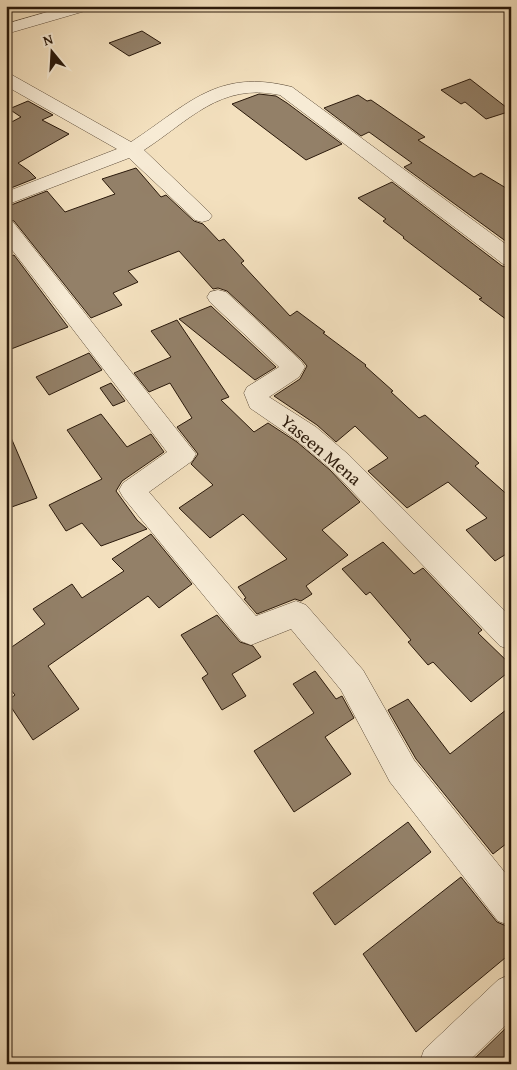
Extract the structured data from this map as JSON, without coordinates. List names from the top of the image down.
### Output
{
  "streets": {
    "street": ["Yaseen Mena"]
  },
  "north": "top"
}
